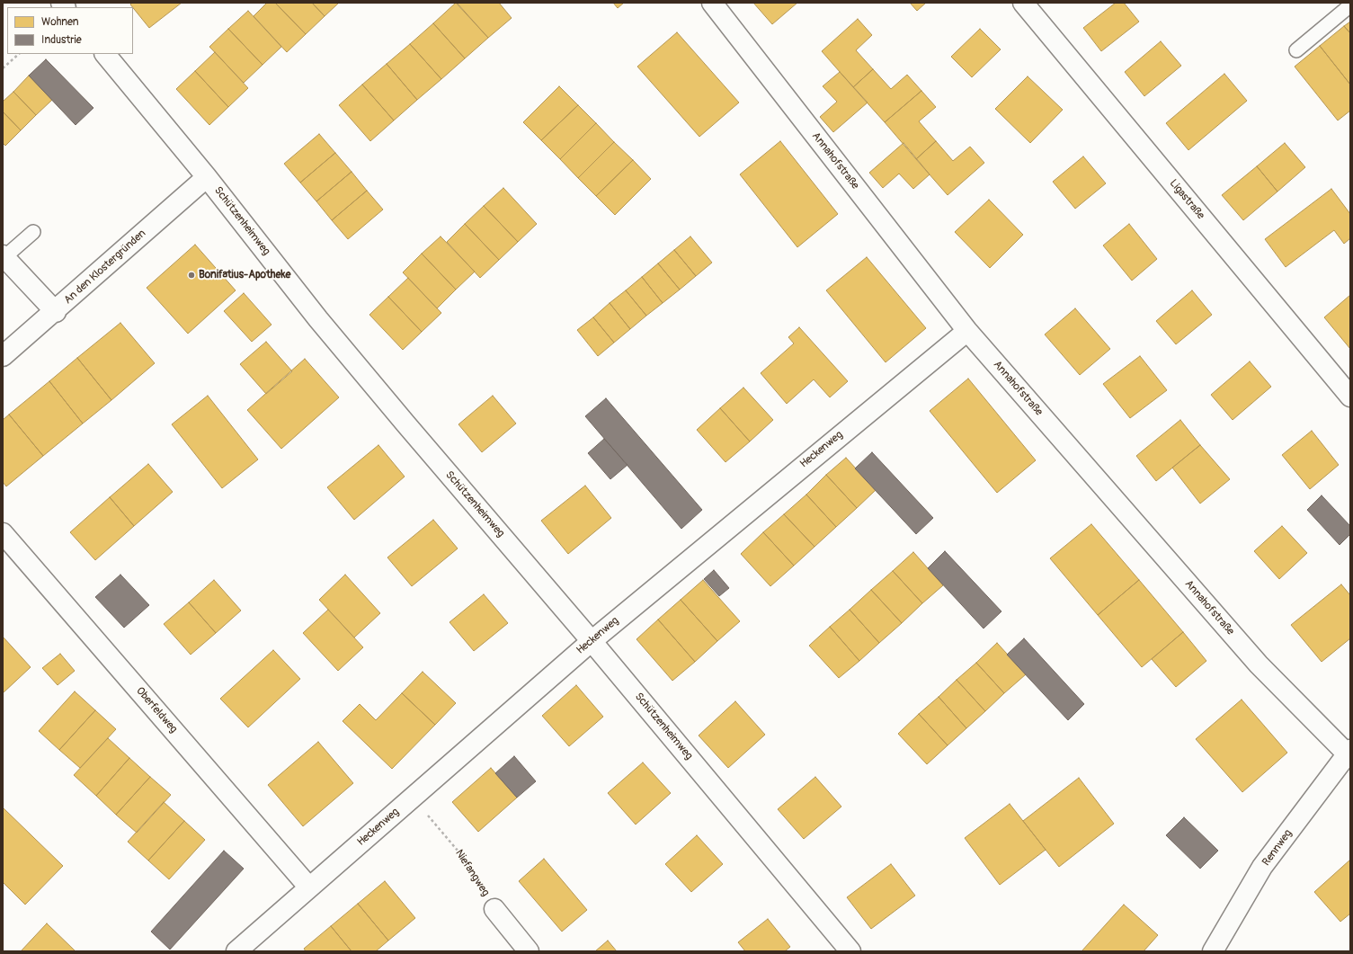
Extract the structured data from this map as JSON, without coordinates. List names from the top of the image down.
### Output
{
  "streets": {
    "street": [
      "Annahofstraße",
      "Ligastraße",
      "Schützenheimweg",
      "An den Klostergründen",
      "Heckenweg",
      "Oberfeldweg",
      "Rennweg",
      "Niefangweg"
    ]
  },
  "crossings": [
    ["Annahofstraße", "Heckenweg"],
    ["Annahofstraße", "Rennweg"],
    ["Schützenheimweg", "An den Klostergründen"],
    ["Schützenheimweg", "Heckenweg"],
    ["Heckenweg", "Oberfeldweg"],
    ["Heckenweg", "Niefangweg"]
  ],
  "places": ["Bonifatius-Apotheke"],
  "legend": ["Wohnen", "Industrie"]
}
